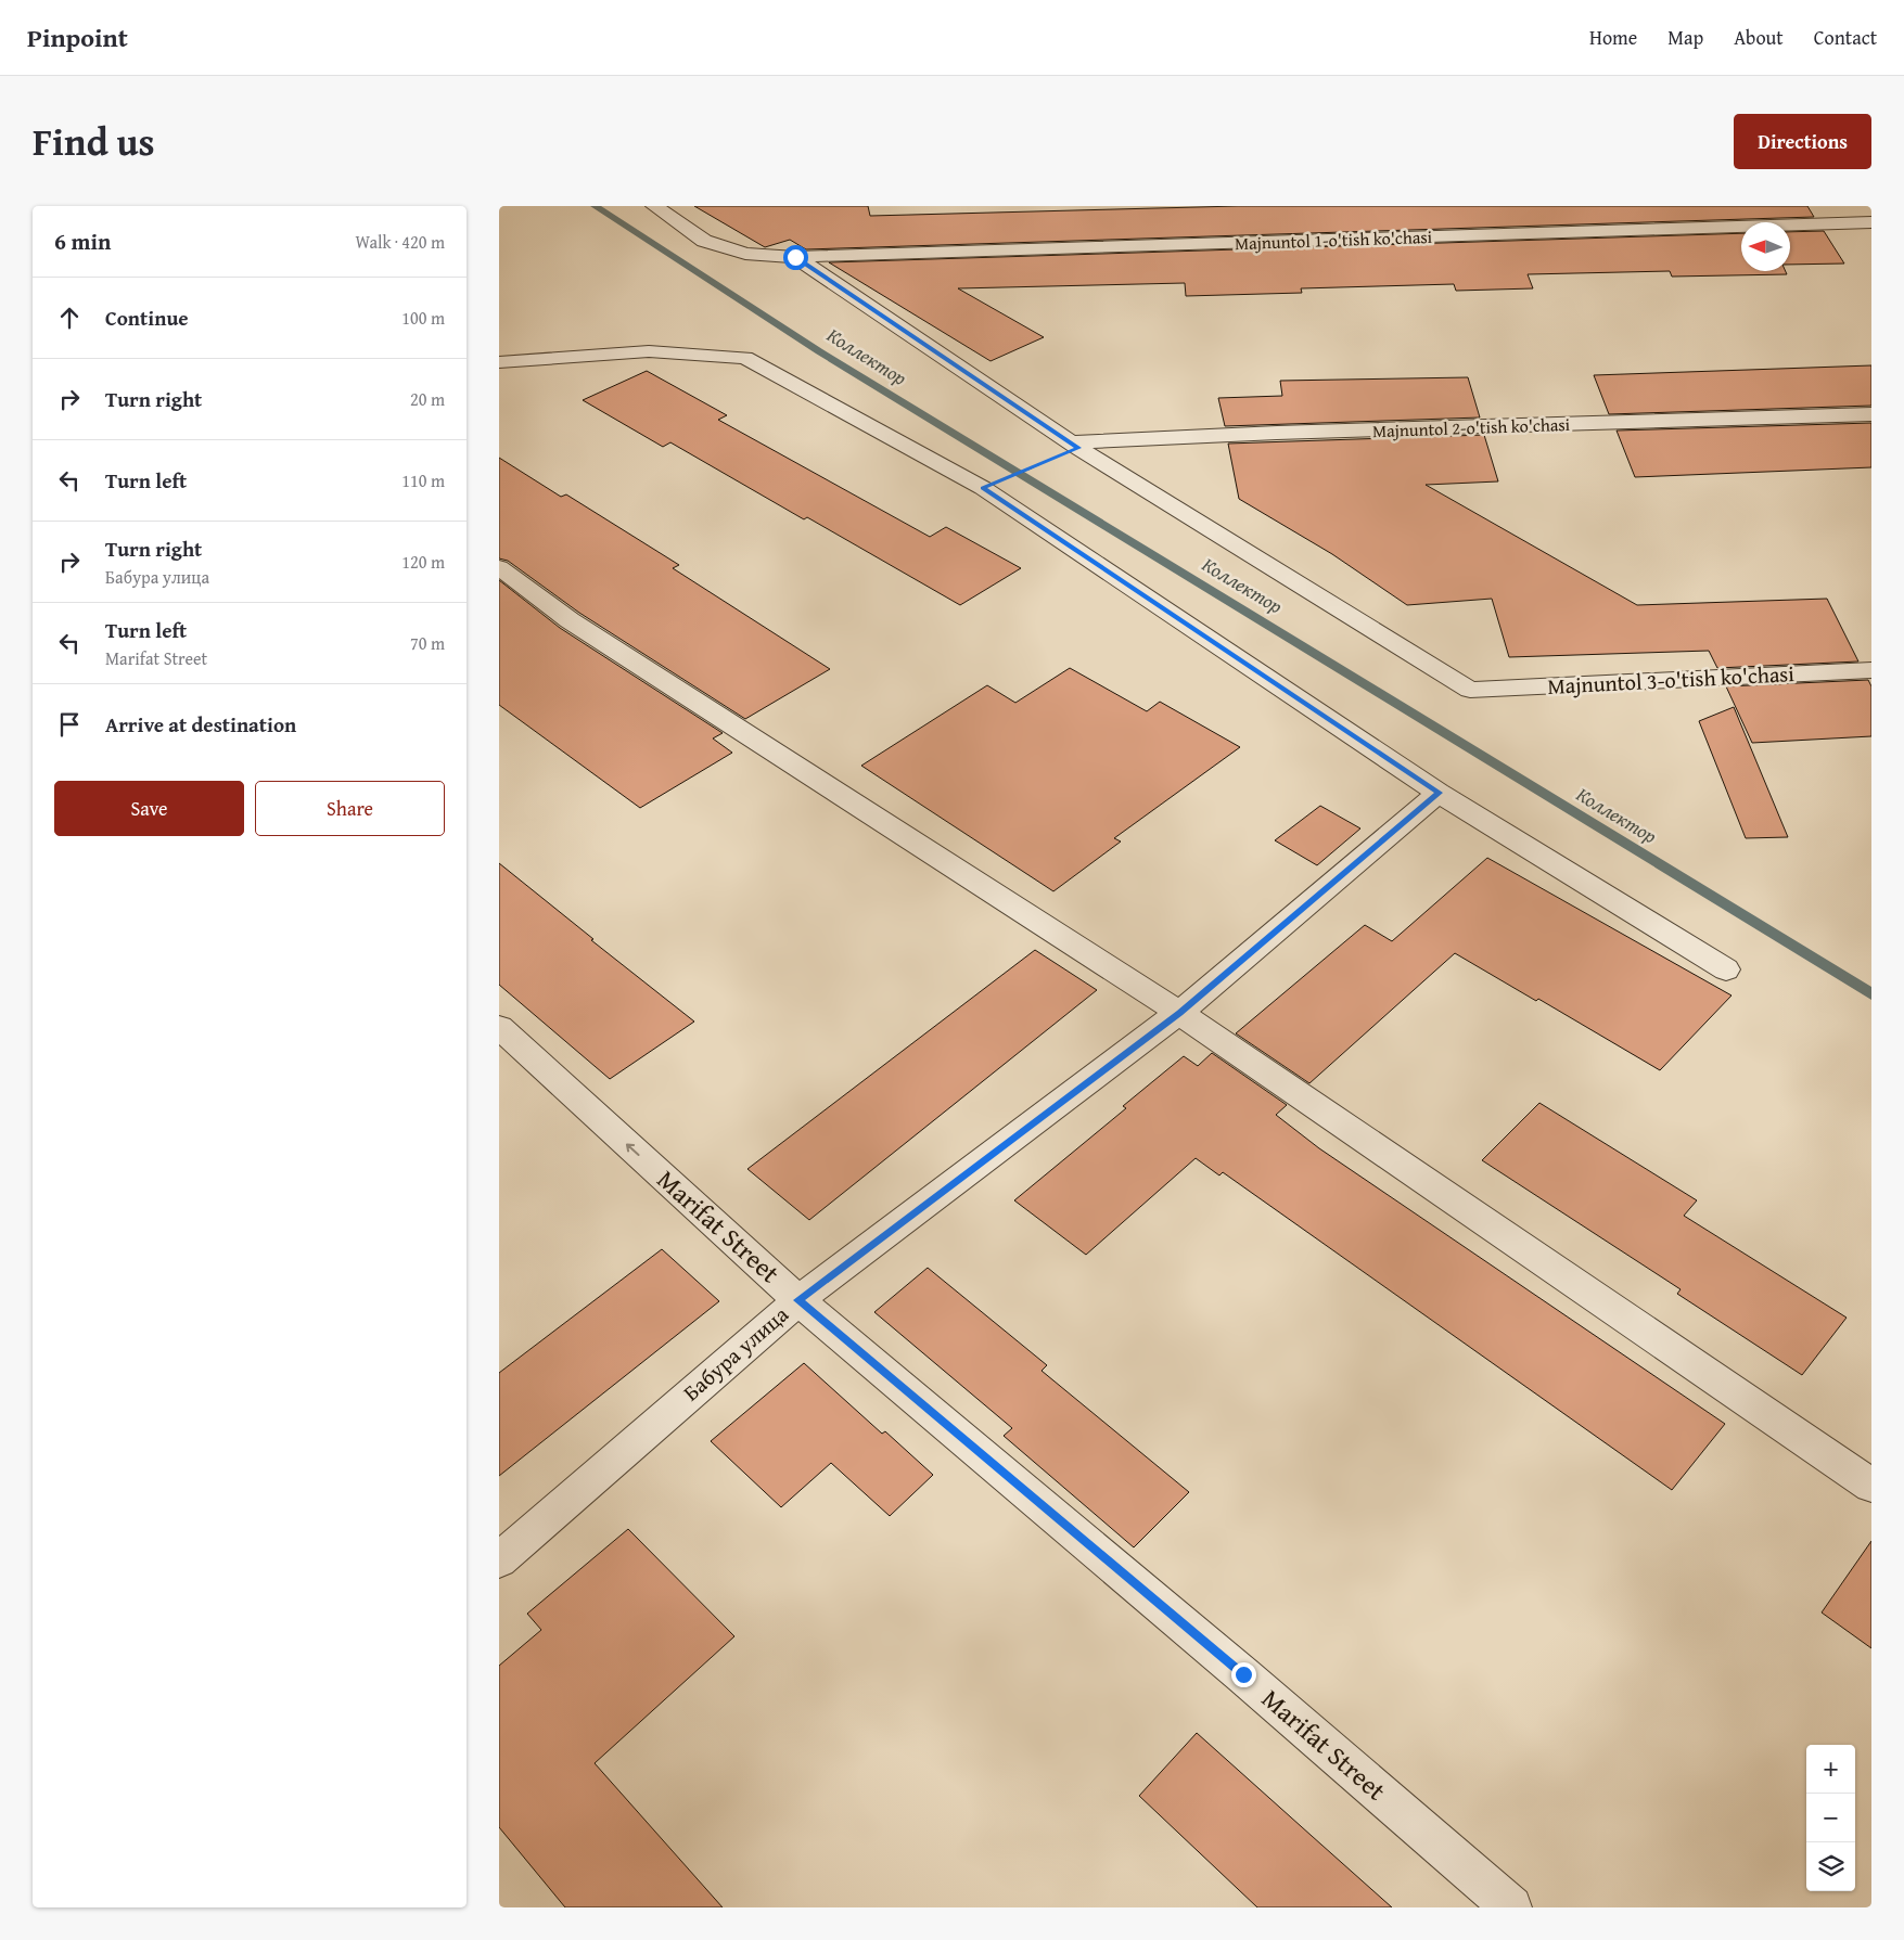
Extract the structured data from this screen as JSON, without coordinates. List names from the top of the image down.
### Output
{
  "streets": {
    "street": [
      "Majnuntol 1-o'tish ko'chasi",
      "Majnuntol 2-o'tish ko'chasi",
      "Majnuntol 3-o'tish ko'chasi",
      "Marifat Street",
      "Бабура улица"
    ]
  },
  "crossings": [
    ["Majnuntol 2-o'tish ko'chasi", "Majnuntol 3-o'tish ko'chasi"],
    ["Marifat Street", "Бабура улица"]
  ],
  "water": ["Коллектор"],
  "north": "left",
  "page": {
    "header": "Pinpoint",
    "nav": [
      "Home",
      "Map",
      "About",
      "Contact"
    ],
    "title": "Find us",
    "buttons": [
      "Directions",
      ["Save", "Share"]
    ],
    "heading": ["6 min", "Walk · 420 m"],
    "list": [
      ["Continue", "100 m"],
      ["Turn right", "20 m"],
      ["Turn left", "110 m"],
      ["Turn right", "Бабура улица", "120 m"],
      ["Turn left", "Marifat Street", "70 m"],
      "Arrive at destination"
    ],
    "map_buttons": ["+", "−"]
  }
}
